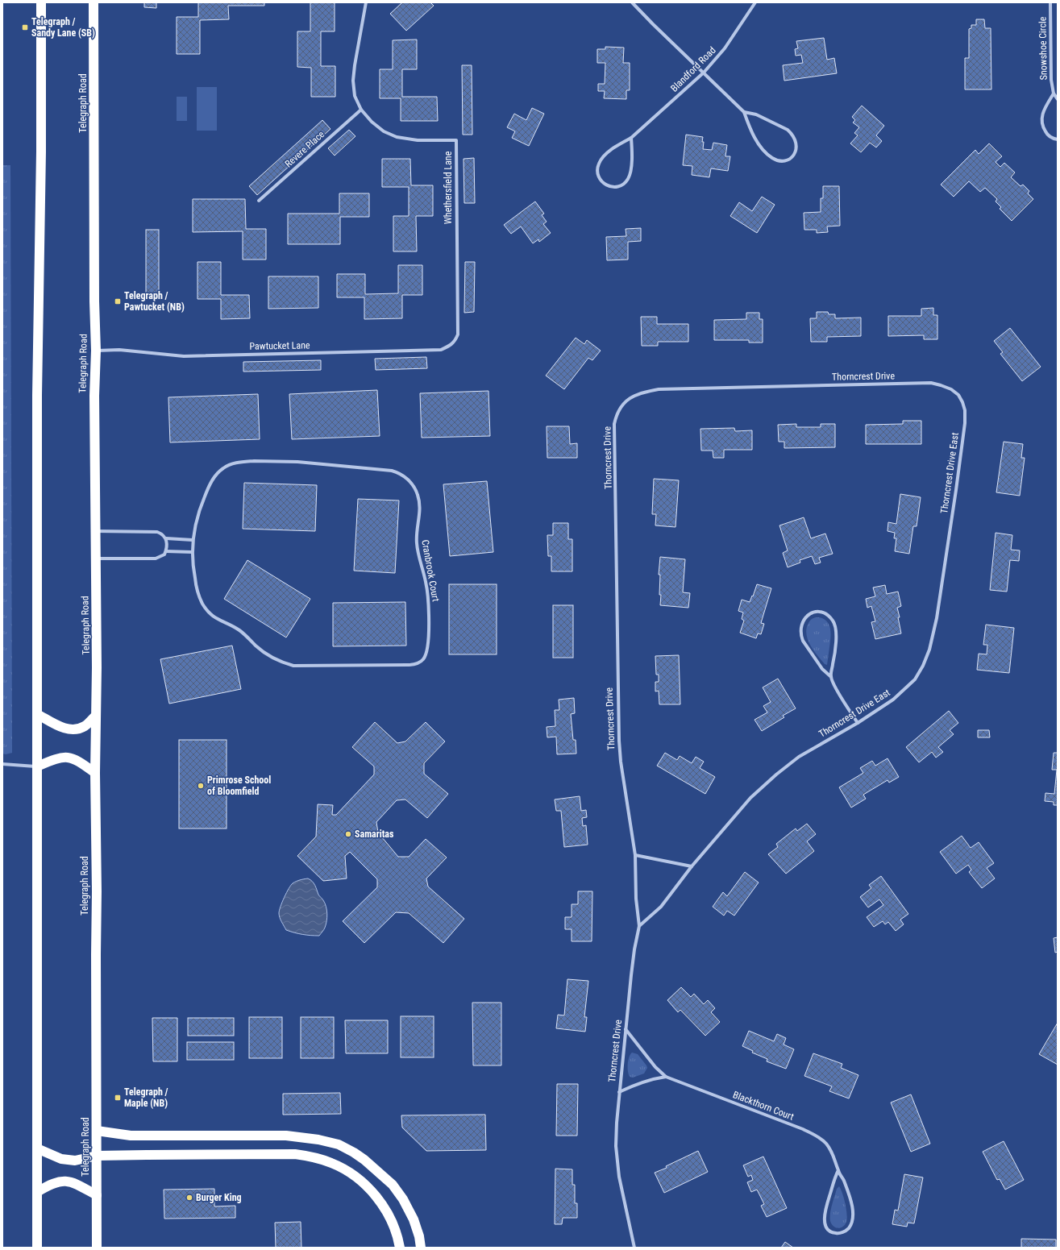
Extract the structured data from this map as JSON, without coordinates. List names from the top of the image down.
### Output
{
  "streets": {
    "highway": ["Telegraph Road"],
    "street": [
      "Snowshoe Circle",
      "Blandford Road",
      "Revere Place",
      "Whethersfield Lane",
      "Pawtucket Lane",
      "Thorncrest Drive",
      "Thorncrest Drive East",
      "Cranbrook Court",
      "Blackthorn Court"
    ]
  },
  "crossings": [
    ["Telegraph Road", "Pawtucket Lane"],
    ["Revere Place", "Whethersfield Lane"],
    ["Whethersfield Lane", "Pawtucket Lane"],
    ["Thorncrest Drive", "Thorncrest Drive East"],
    ["Thorncrest Drive", "Blackthorn Court"]
  ],
  "places": {
    "transit": ["Telegraph / Sandy Lane (SB)", "Telegraph / Pawtucket (NB)", "Telegraph / Maple (NB)"],
    "other": ["Primrose School of Bloomfield", "Samaritas", "Burger King"]
  }
}
